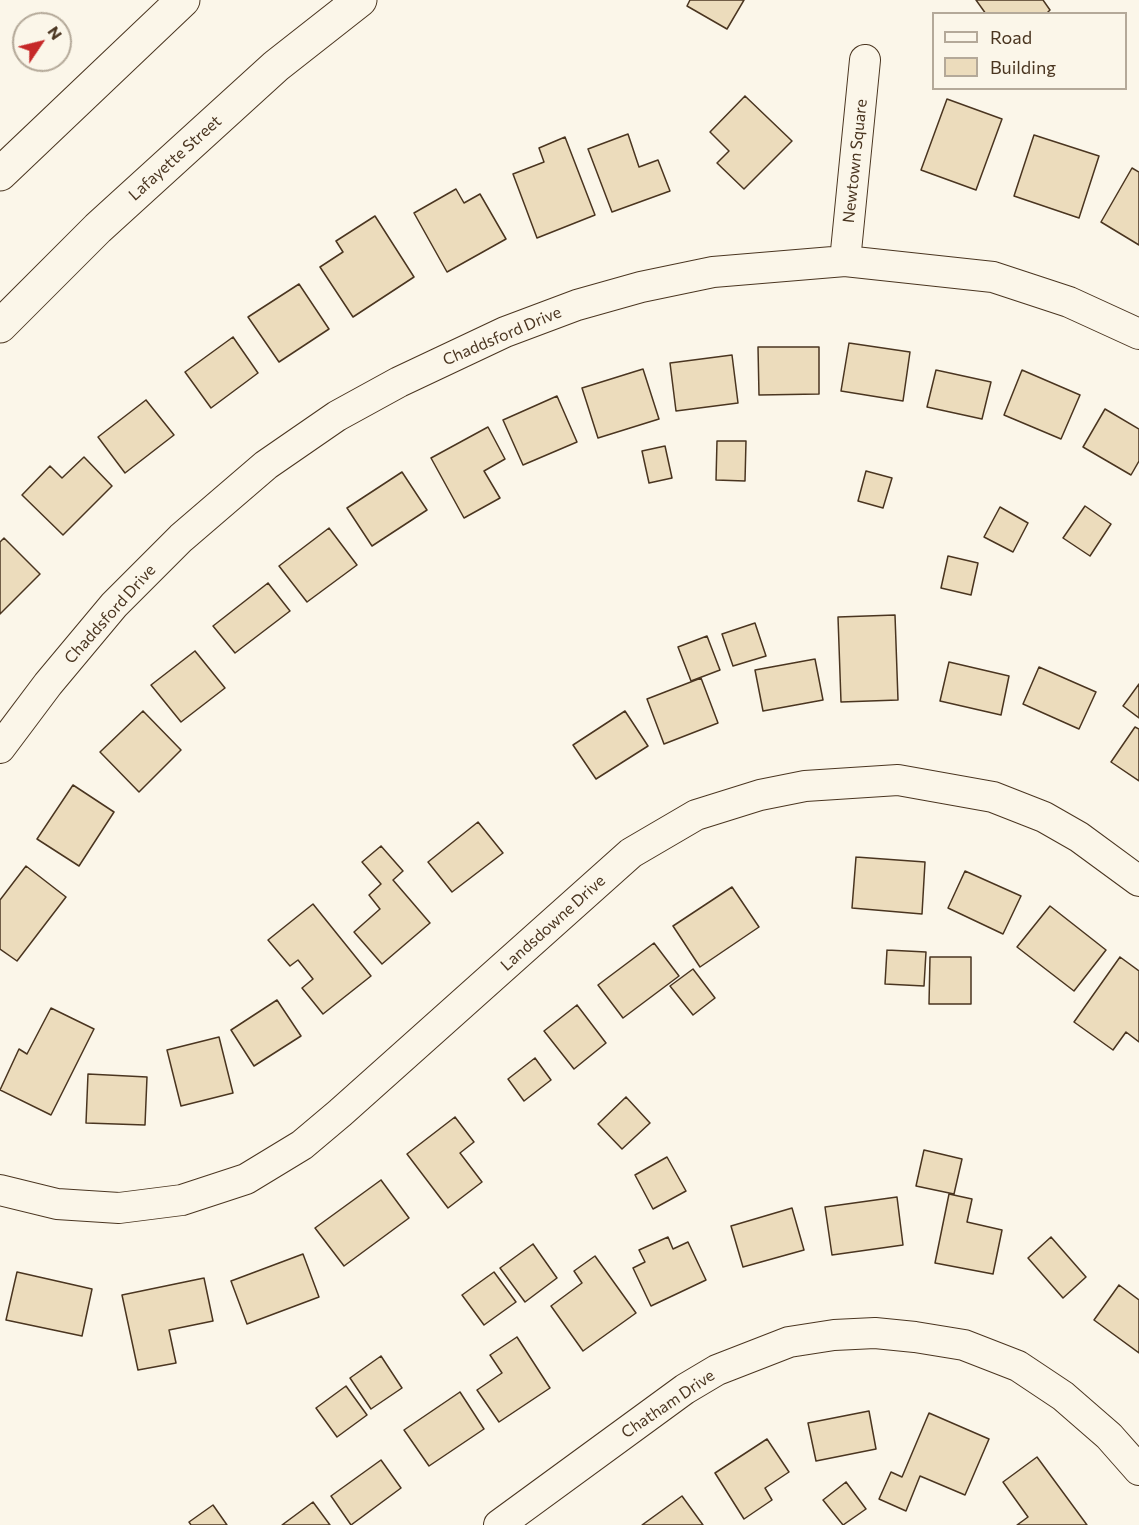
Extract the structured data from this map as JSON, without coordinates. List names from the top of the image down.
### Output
{
  "streets": {
    "highway": ["Lafayette Street"],
    "street": [
      "Newtown Square",
      "Chaddsford Drive",
      "Landsdowne Drive",
      "Chatham Drive"
    ]
  },
  "crossings": [
    ["Newtown Square", "Chaddsford Drive"]
  ],
  "legend": ["Road", "Building"],
  "north": "top right"
}
